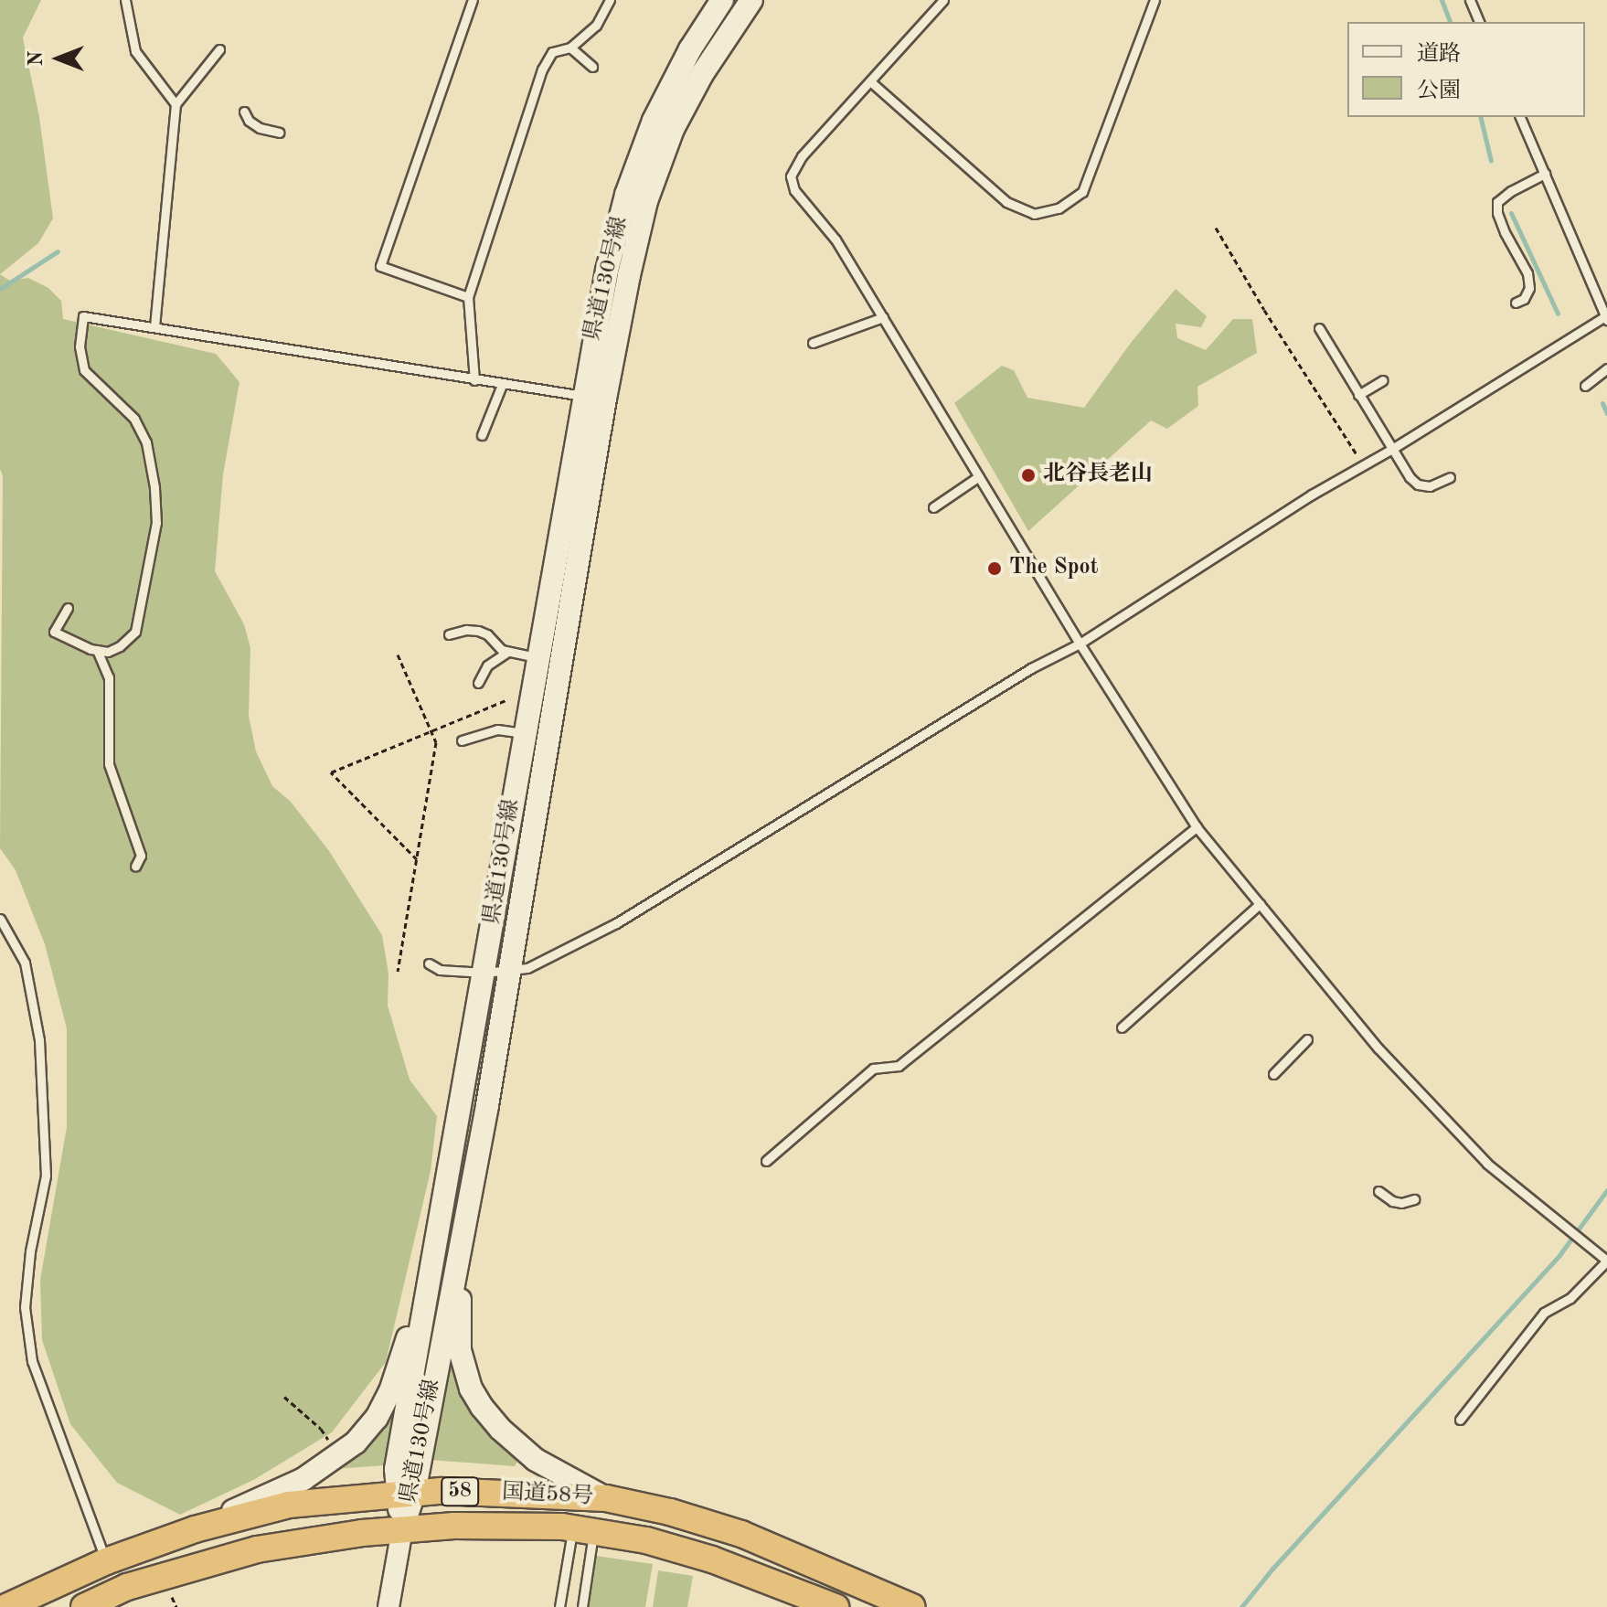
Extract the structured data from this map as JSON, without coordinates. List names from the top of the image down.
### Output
{
  "streets": {
    "highway": ["58", "国道58号"],
    "main road": ["県道130号線"]
  },
  "crossings": [
    ["県道130号線", "国道58号"]
  ],
  "places": ["北谷長老山", "The Spot"],
  "legend": ["道路", "公園"],
  "north": "left"
}
